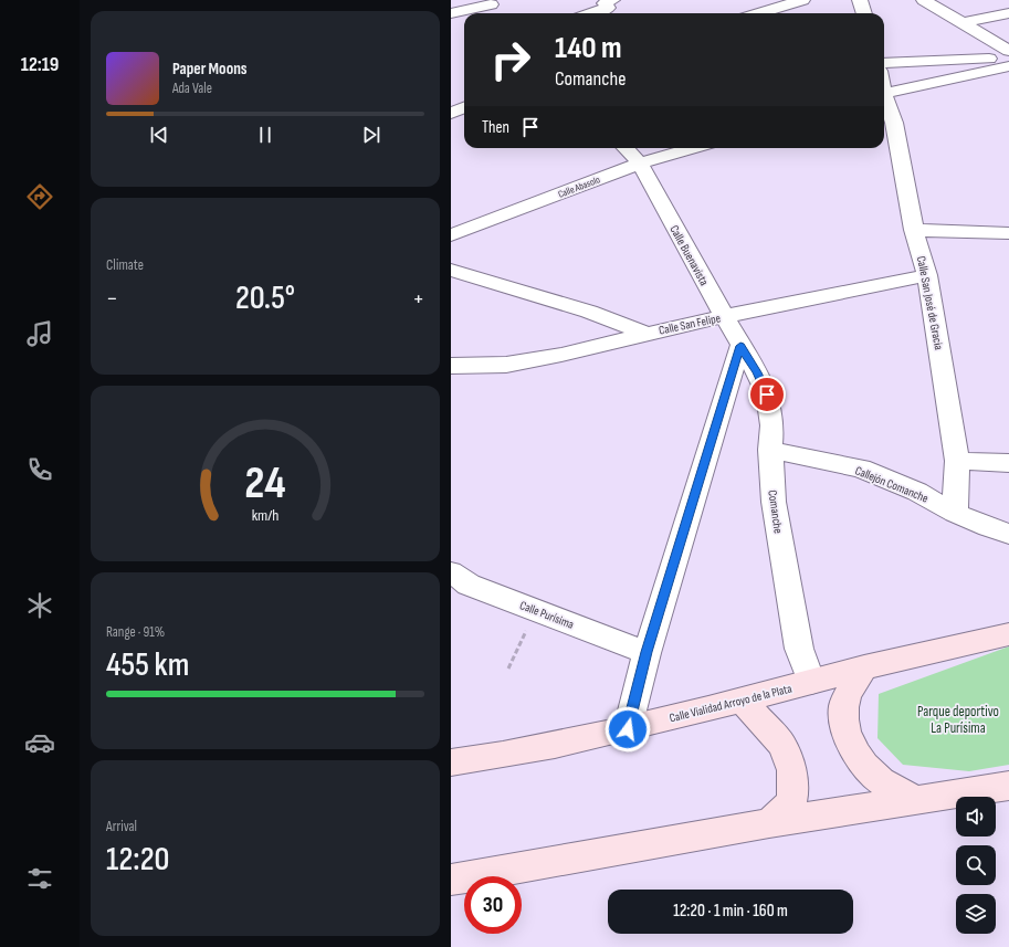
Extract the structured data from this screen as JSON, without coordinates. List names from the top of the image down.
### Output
{
  "streets": {
    "main road": ["Calle Vialidad Arroyo de la Plata"],
    "street": [
      "Calle Abasolo",
      "Calle Buenavista",
      "Calle San José de Gracia",
      "Calle San Felipe",
      "Callejón Comanche",
      "Comanche",
      "Calle Purísima"
    ]
  },
  "crossings": [
    ["Calle Abasolo", "Calle Buenavista"],
    ["Calle Buenavista", "Calle San Felipe"],
    ["Calle Buenavista", "Comanche"],
    ["Calle San José de Gracia", "Calle San Felipe"],
    ["Calle San José de Gracia", "Callejón Comanche"],
    ["Callejón Comanche", "Comanche"],
    ["Comanche", "Calle Vialidad Arroyo de la Plata"]
  ],
  "parks": ["Parque deportivo La Purísima"],
  "page": {
    "tabs": "12:19",
    "turn": ["140 m", "Comanche"],
    "song": ["Paper Moons", "Ada Vale"],
    "then": "Then",
    "tile": [
      "Climate",
      ["Range · 91%", "455 km"],
      ["Arrival", "12:20"]
    ],
    "heat": ["−", "20.5°", "+"],
    "limit": "30",
    "trip": "12:20 · 1 min · 160 m",
    "gauge": ["24", "km/h"]
  }
}
